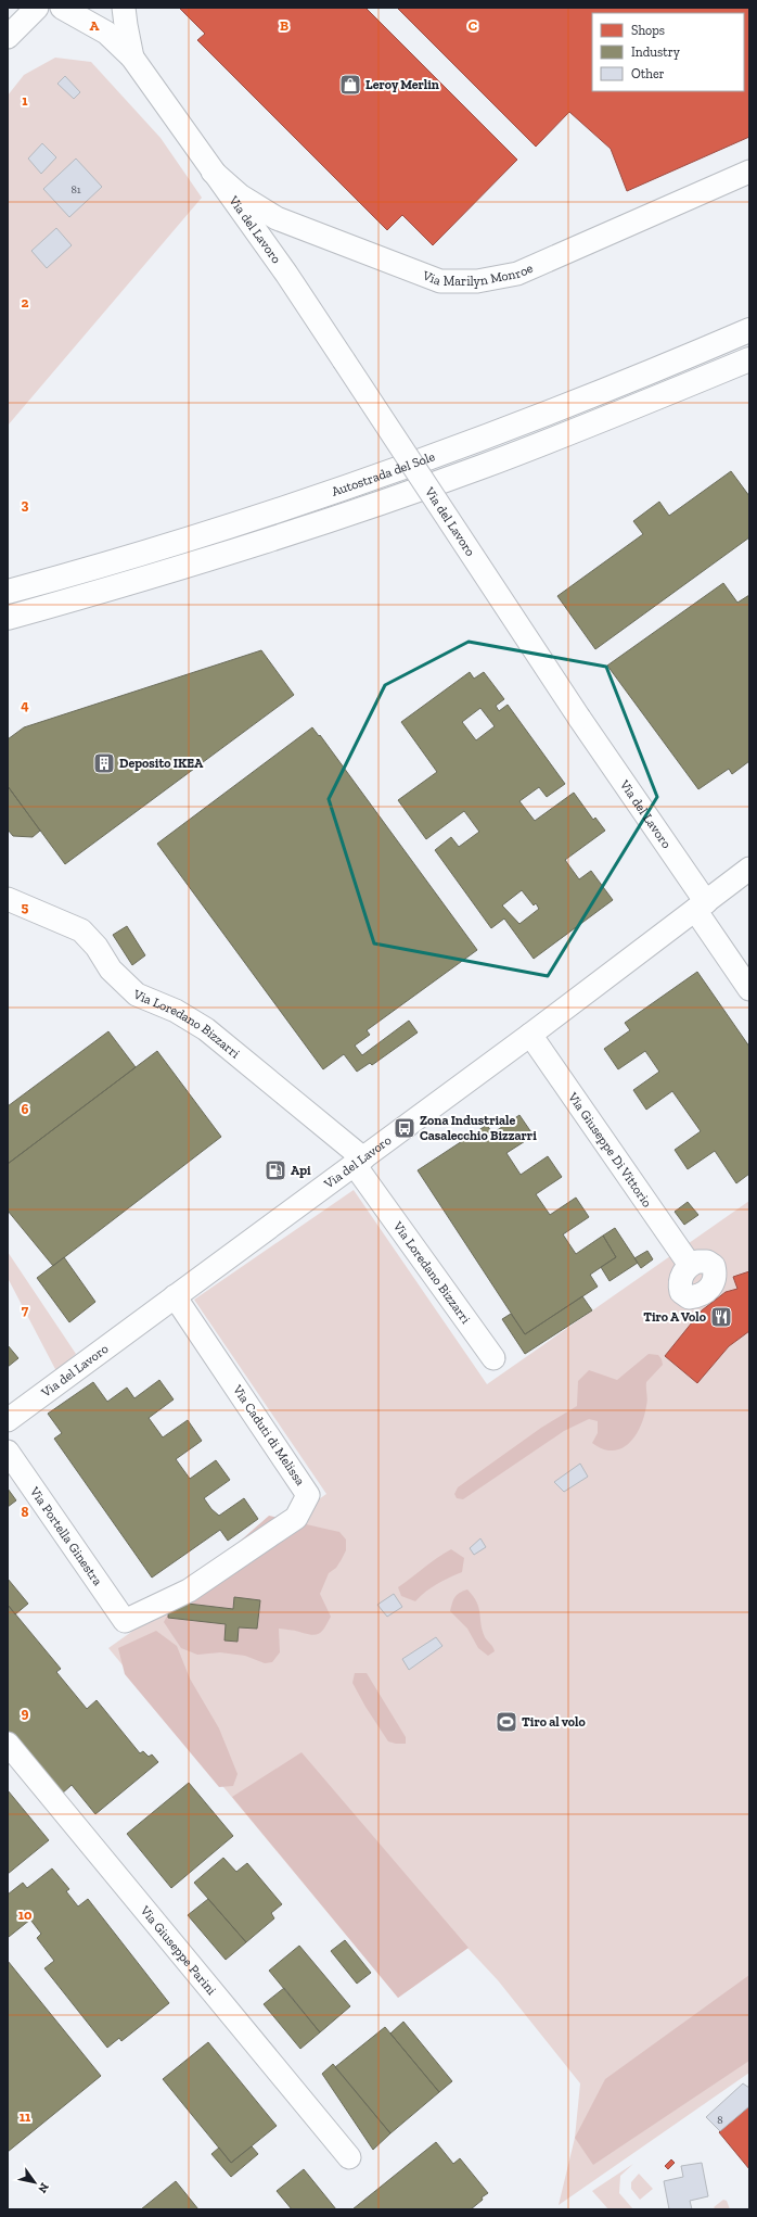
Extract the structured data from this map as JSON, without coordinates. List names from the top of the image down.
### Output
{
  "streets": {
    "highway": ["Autostrada del Sole"],
    "street": [
      "Via del Lavoro",
      "Via Marilyn Monroe",
      "Via Loredano Bizzarri",
      "Via Giuseppe Di Vittorio",
      "Via Caduti di Melissa",
      "Via Portella Ginestra",
      "Via Giuseppe Parini"
    ]
  },
  "crossings": [
    ["Via del Lavoro", "Via Marilyn Monroe"],
    ["Via del Lavoro", "Via Loredano Bizzarri"],
    ["Via del Lavoro", "Via Giuseppe Di Vittorio"],
    ["Via del Lavoro", "Via Caduti di Melissa"],
    ["Via Caduti di Melissa", "Via Portella Ginestra"]
  ],
  "places": {
    "shop": ["Leroy Merlin"],
    "building": ["Deposito IKEA"],
    "bus stop": ["Zona Industriale Casalecchio Bizzarri"],
    "fuel station": ["Api"],
    "restaurant": ["Tiro A Volo"],
    "sports": ["Tiro al volo"]
  },
  "house_numbers": ["81", "8"],
  "legend": ["Shops", "Industry", "Other"],
  "north": "bottom right",
  "grid": {
    "columns": ["A", "B", "C"],
    "rows": [
      "1",
      "2",
      "3",
      "4",
      "5",
      "6",
      "7",
      "8",
      "9",
      "10",
      "11"
    ]
  }
}
